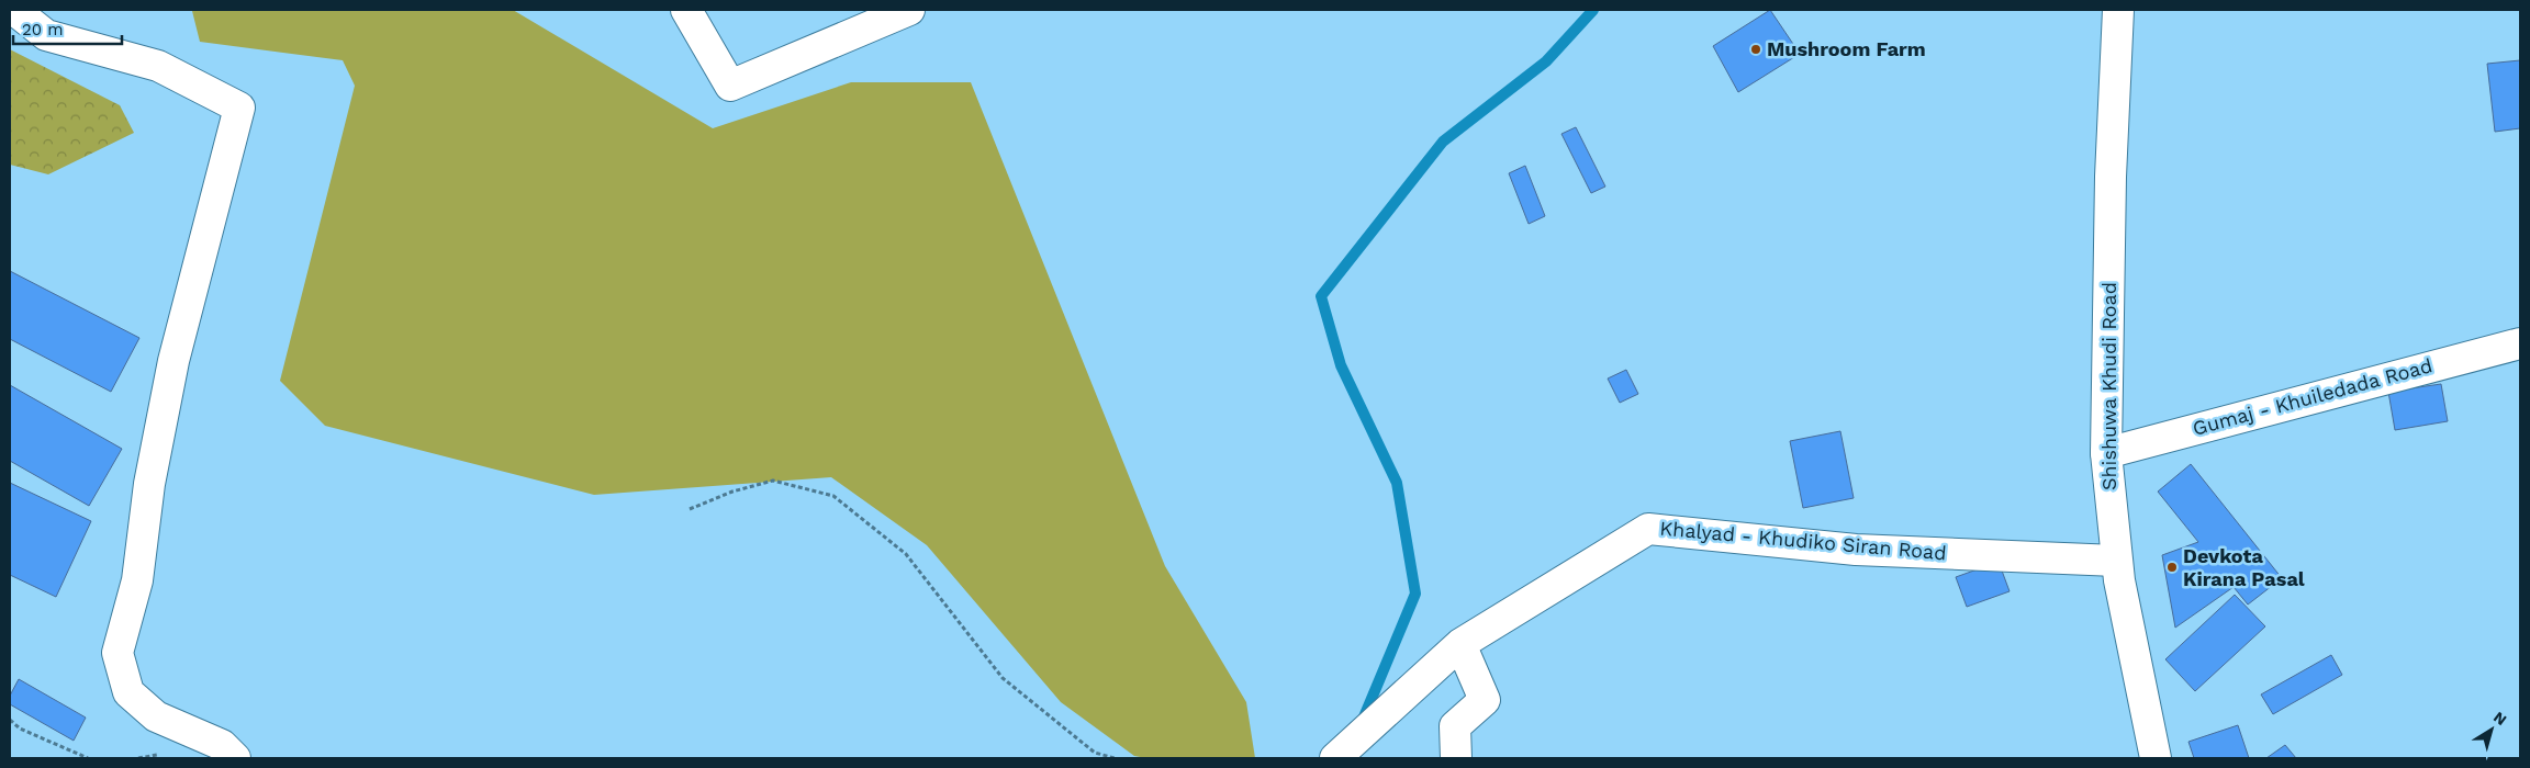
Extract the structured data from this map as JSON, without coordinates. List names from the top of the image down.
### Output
{
  "streets": {
    "street": ["Shishuwa Khudi Road", "Gumaj - Khuiledada Road", "Khalyad - Khudiko Siran Road"]
  },
  "crossings": [
    ["Shishuwa Khudi Road", "Gumaj - Khuiledada Road"],
    ["Shishuwa Khudi Road", "Khalyad - Khudiko Siran Road"]
  ],
  "places": ["Mushroom Farm", "Devkota Kirana Pasal"],
  "scale_bar": "20 m",
  "north": "top right"
}
